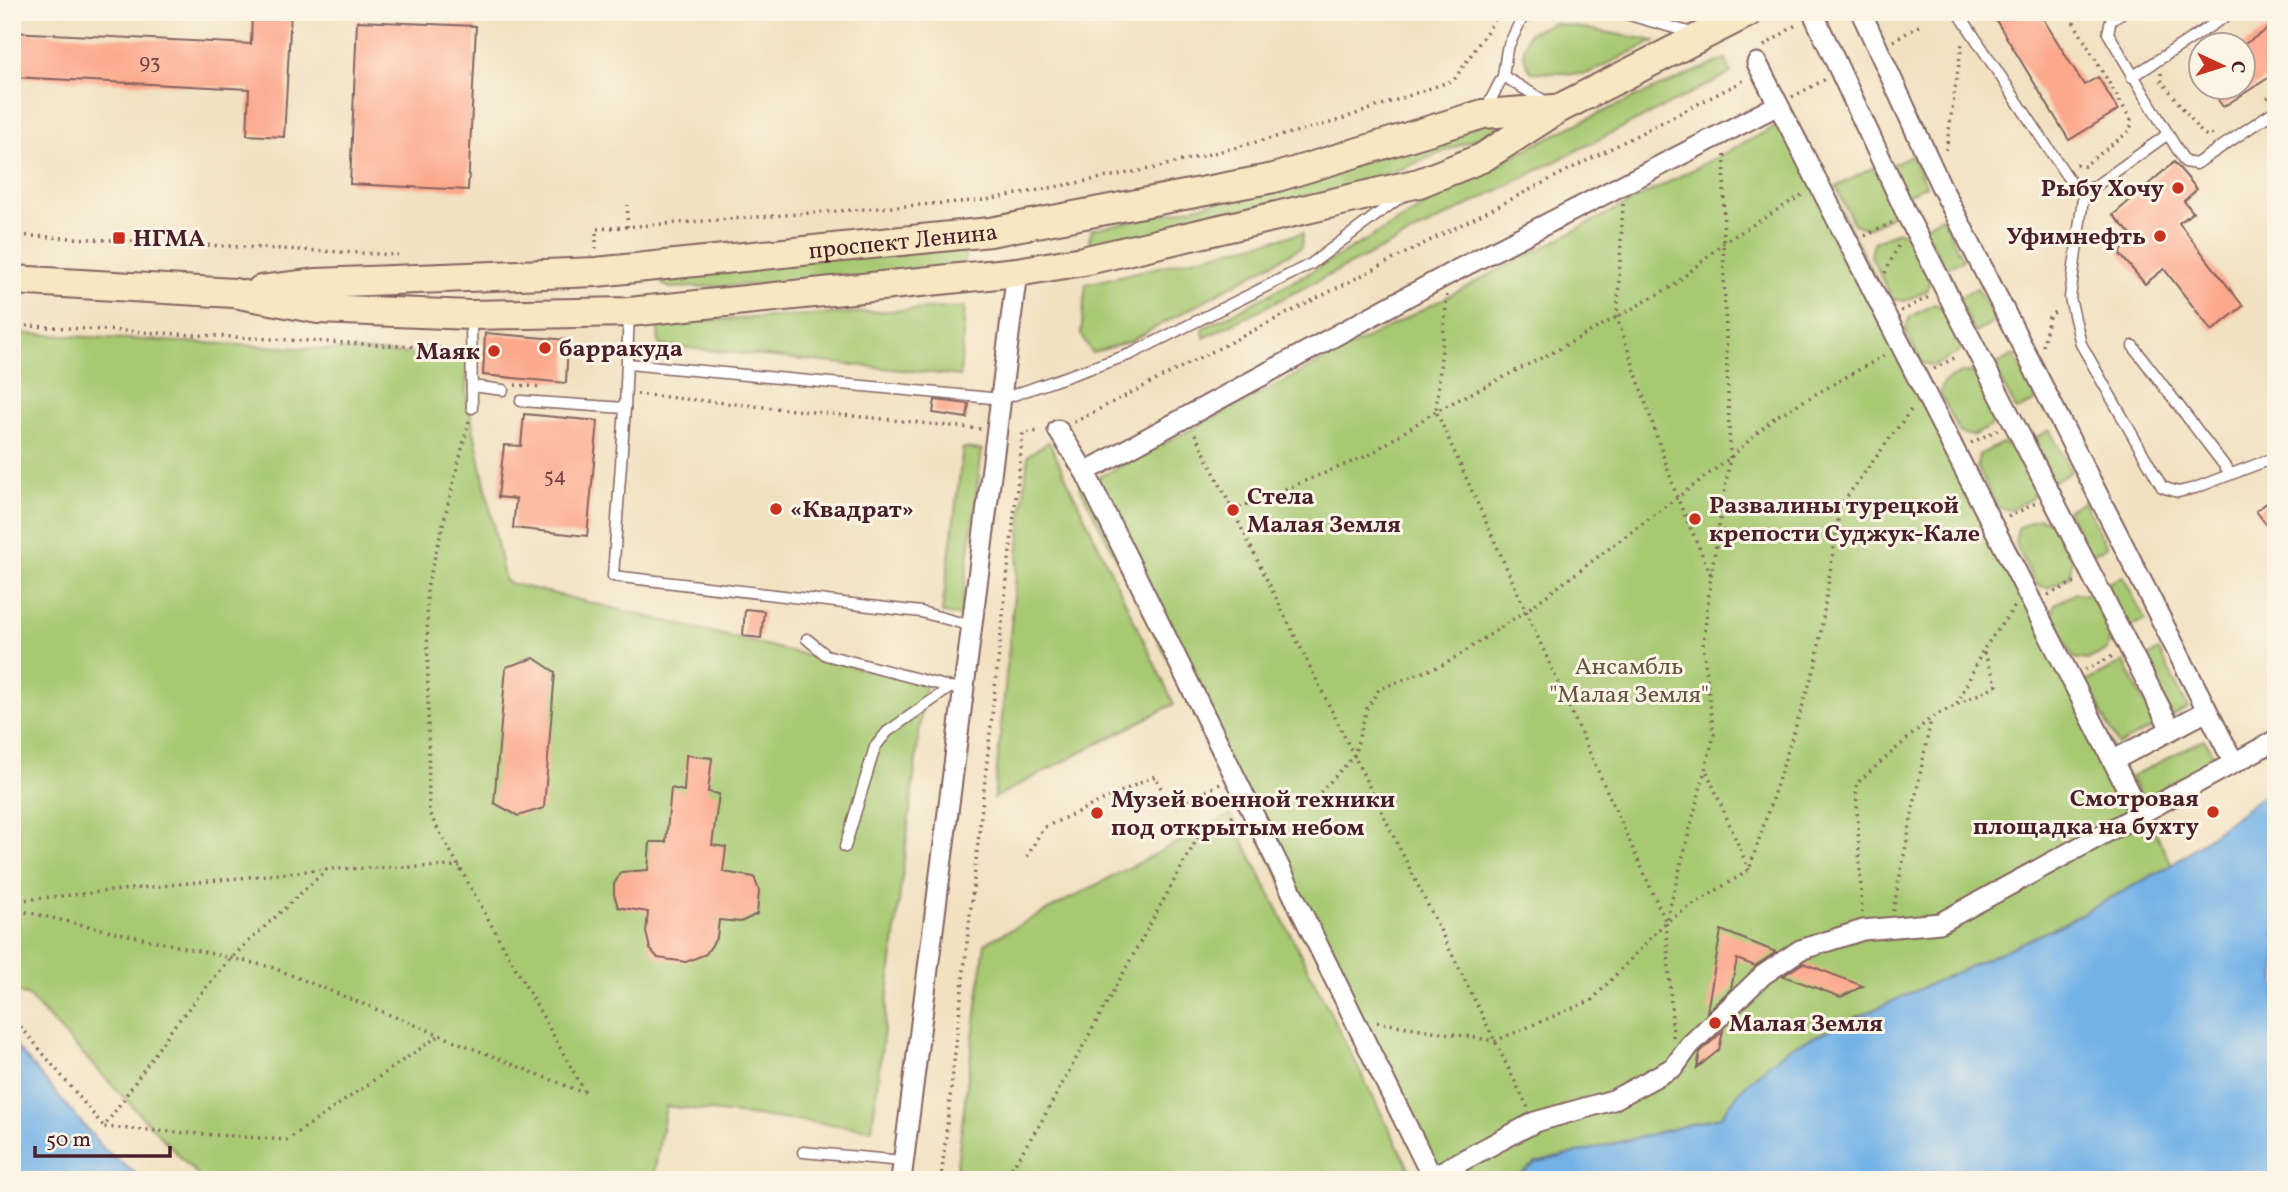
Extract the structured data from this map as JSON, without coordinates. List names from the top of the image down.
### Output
{
  "streets": {
    "street": ["проспект Ленина"]
  },
  "parks": ["Ансамбль \"Малая Земля\""],
  "places": {
    "other": [
      "Рыбу Хочу",
      "Уфимнефть",
      "барракуда",
      "Маяк",
      "«Квадрат»",
      "Стела Малая Земля",
      "Развалины турецкой крепости Суджук-Кале",
      "Смотровая площадка на бухту",
      "Музей военной техники под открытым небом",
      "Малая Земля"
    ],
    "transit": ["НГМА"]
  },
  "house_numbers": ["93", "54"],
  "scale_bar": "50 m",
  "north": "right"
}
